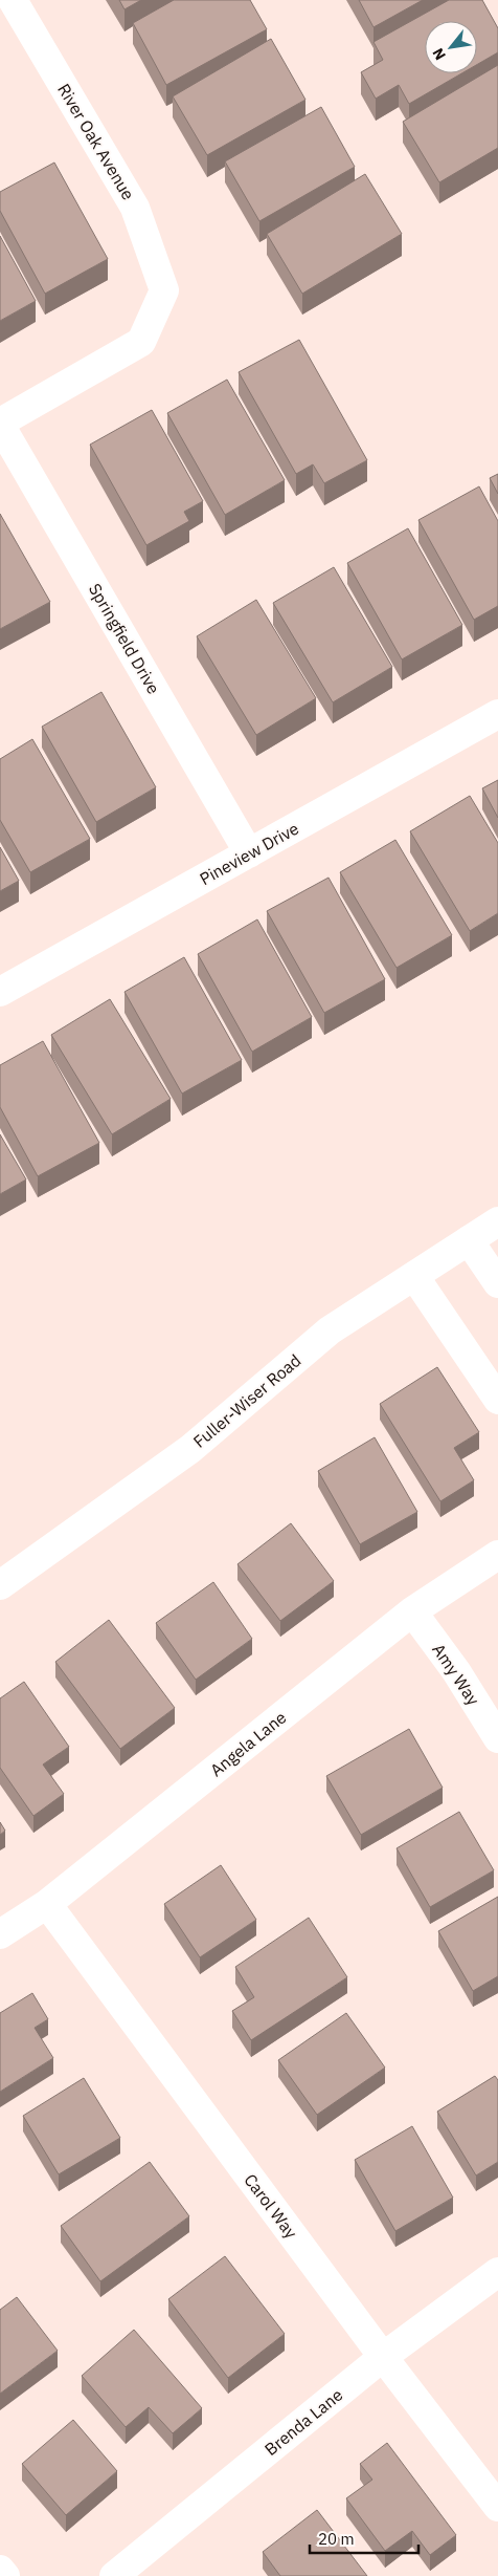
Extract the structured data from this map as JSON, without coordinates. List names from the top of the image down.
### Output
{
  "streets": {
    "street": [
      "River Oak Avenue",
      "Springfield Drive",
      "Pineview Drive",
      "Fuller-Wiser Road",
      "Amy Way",
      "Angela Lane",
      "Carol Way",
      "Brenda Lane"
    ]
  },
  "crossings": [
    ["River Oak Avenue", "Springfield Drive"],
    ["Springfield Drive", "Pineview Drive"],
    ["Amy Way", "Angela Lane"],
    ["Angela Lane", "Carol Way"],
    ["Carol Way", "Brenda Lane"]
  ],
  "scale_bar": "20 m",
  "north": "bottom left"
}
